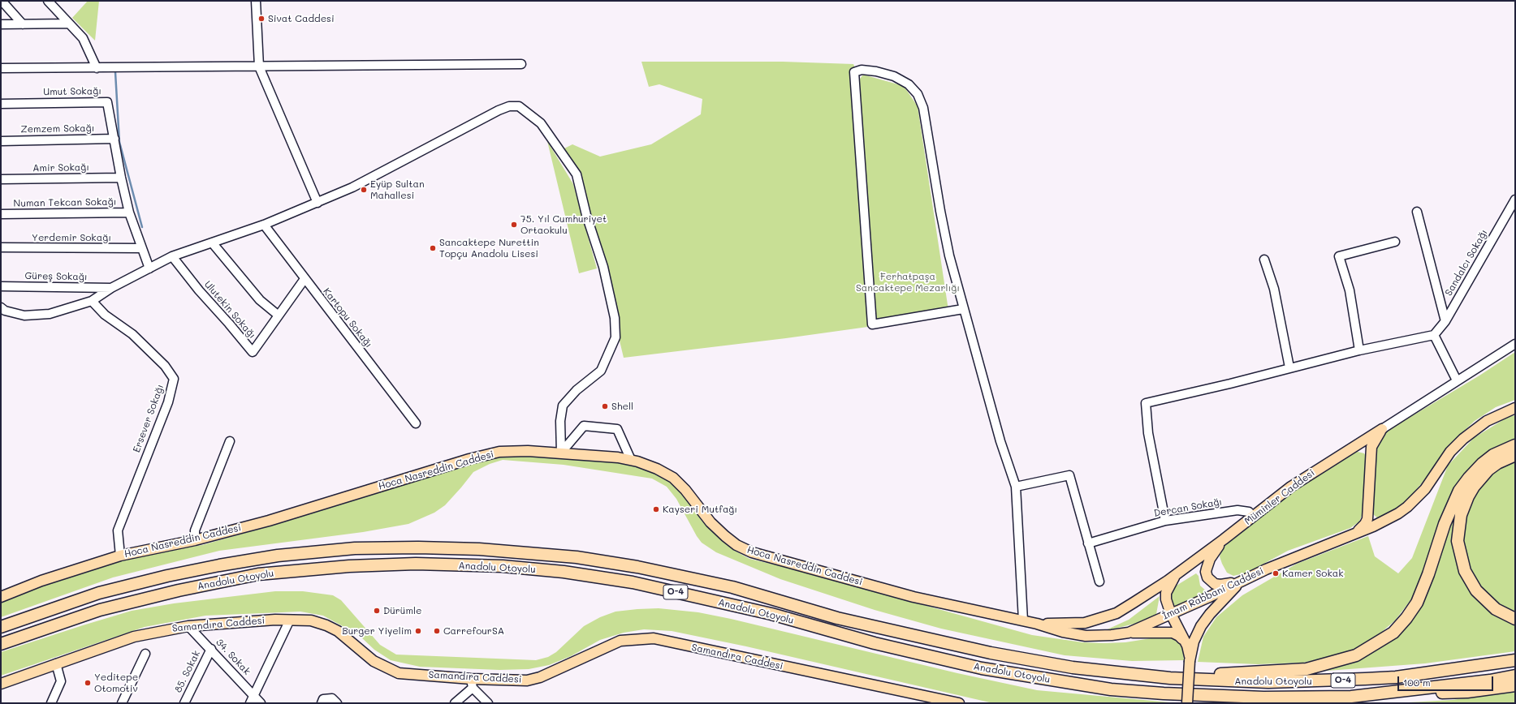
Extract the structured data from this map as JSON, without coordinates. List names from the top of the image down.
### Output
{
  "streets": {
    "highway": ["Anadolu Otoyolu", "O-4"],
    "main road": [
      "Hoca Nasreddin Caddesi",
      "Müminler Caddesi",
      "İmam Rabbani Caddesi",
      "Samandıra Caddesi"
    ],
    "street": [
      "Umut Sokağı",
      "Zemzem Sokağı",
      "Amir Sokağı",
      "Numan Tekcan Sokağı",
      "Yerdemir Sokağı",
      "Sandalcı Sokağı",
      "Güreş Sokağı",
      "Ulutekin Sokağı",
      "Kartopu Sokağı",
      "Ersever Sokağı",
      "Dercan Sokağı",
      "34. Sokak",
      "85. Sokak"
    ]
  },
  "crossings": [
    ["Umut Sokağı", "Zemzem Sokağı"],
    ["Ulutekin Sokağı", "Kartopu Sokağı"],
    ["Ersever Sokağı", "Hoca Nasreddin Caddesi"],
    ["Hoca Nasreddin Caddesi", "Müminler Caddesi"],
    ["Hoca Nasreddin Caddesi", "İmam Rabbani Caddesi"],
    ["Müminler Caddesi", "Dercan Sokağı"],
    ["Müminler Caddesi", "İmam Rabbani Caddesi"],
    ["Samandıra Caddesi", "34. Sokak"],
    ["34. Sokak", "85. Sokak"]
  ],
  "parks": ["Ferhatpaşa Sancaktepe Mezarlığı"],
  "places": [
    "Sivat Caddesi",
    "Eyüp Sultan Mahallesi",
    "75. Yıl Cumhuriyet Ortaokulu",
    "Sancaktepe Nurettin Topçu Anadolu Lisesi",
    "Shell",
    "Kayseri Mutfağı",
    "Kamer Sokak",
    "Dürümle",
    "Burger Yiyelim",
    "CarrefourSA",
    "Yeditepe Otomotiv"
  ],
  "scale_bar": "100 m"
}
